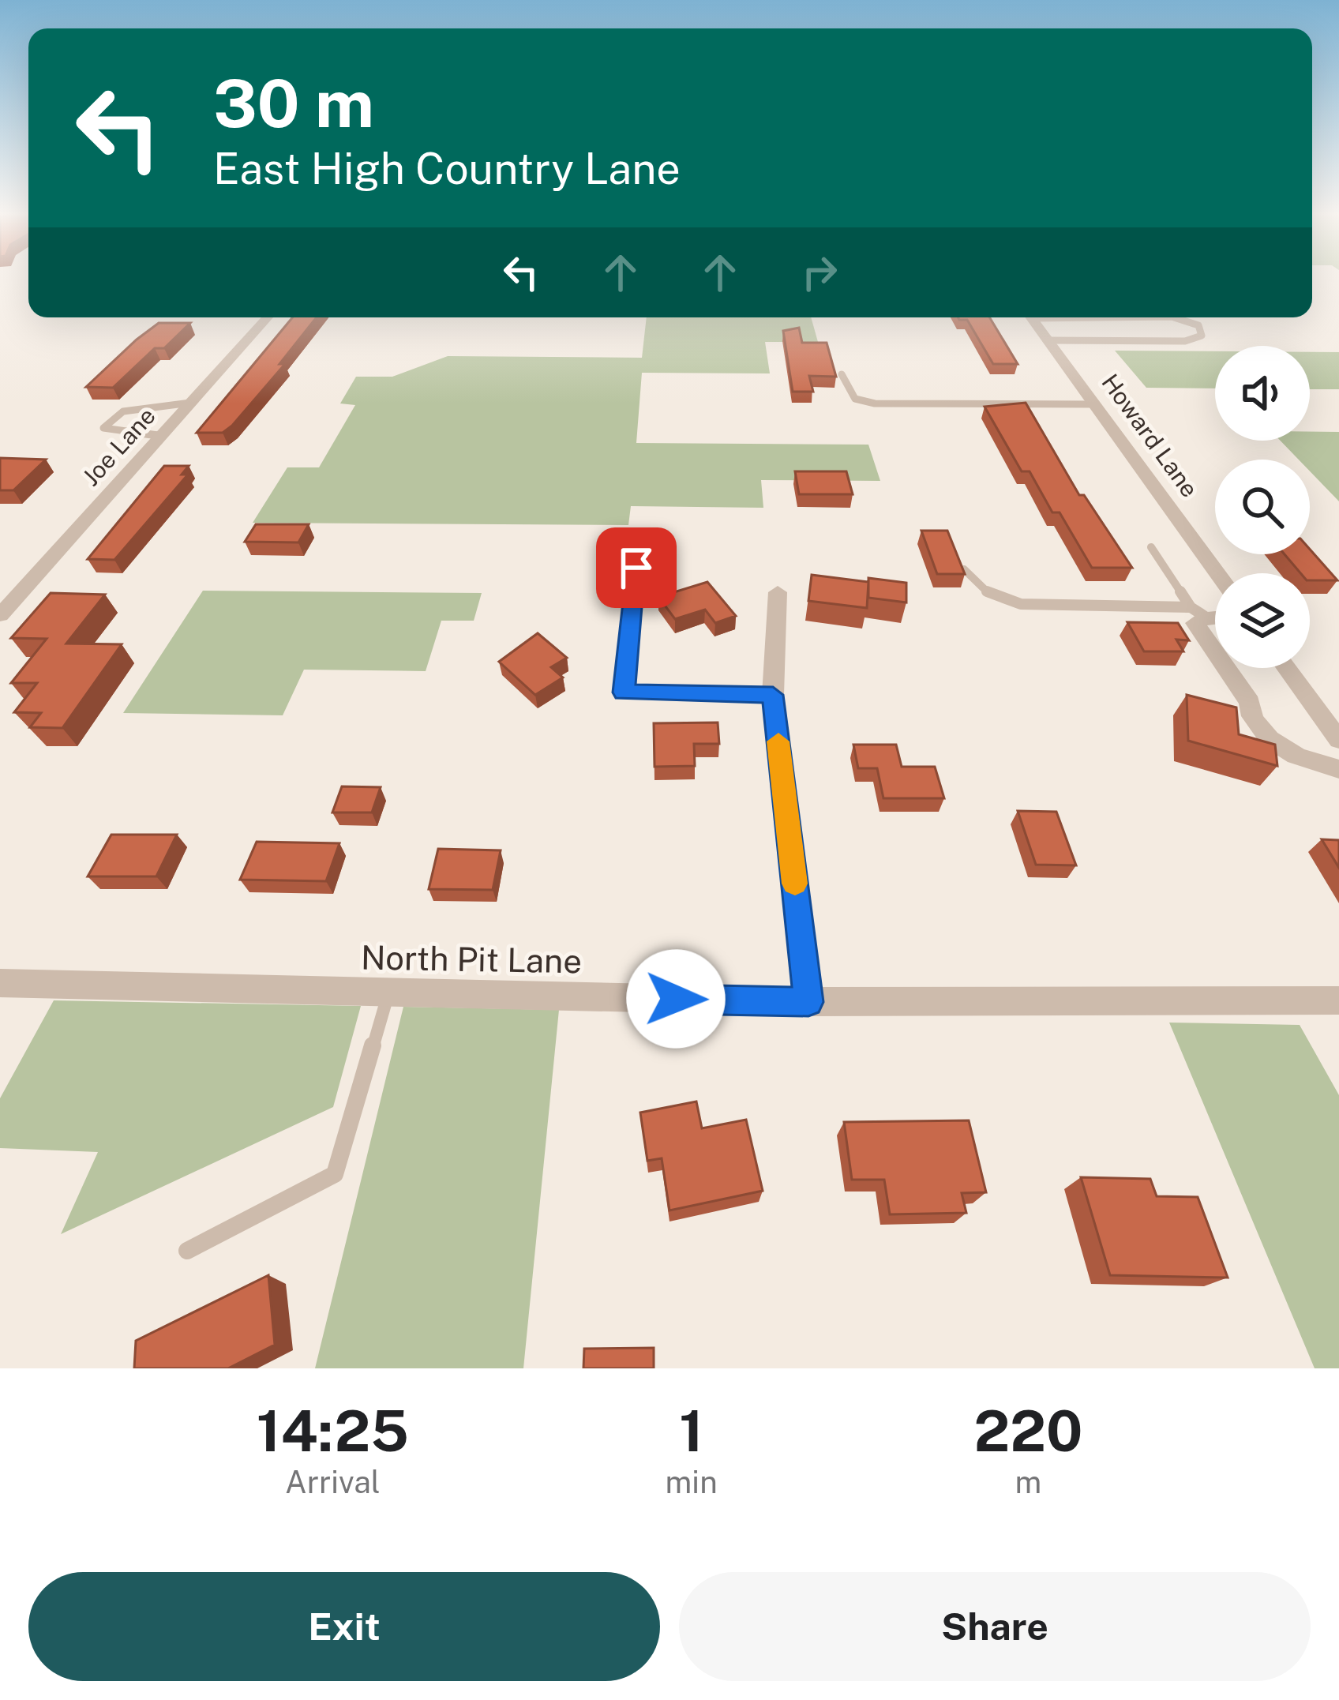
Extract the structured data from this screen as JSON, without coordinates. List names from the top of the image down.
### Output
{
  "streets": {
    "street": ["Howard Lane", "Joe Lane", "North Pit Lane"]
  },
  "page": {
    "turn": ["30 m", "East High Country Lane"],
    "eta": [
      "14:25",
      "Arrival",
      "1",
      "min",
      "220",
      "m"
    ],
    "buttons": ["Exit", "Share"]
  }
}
